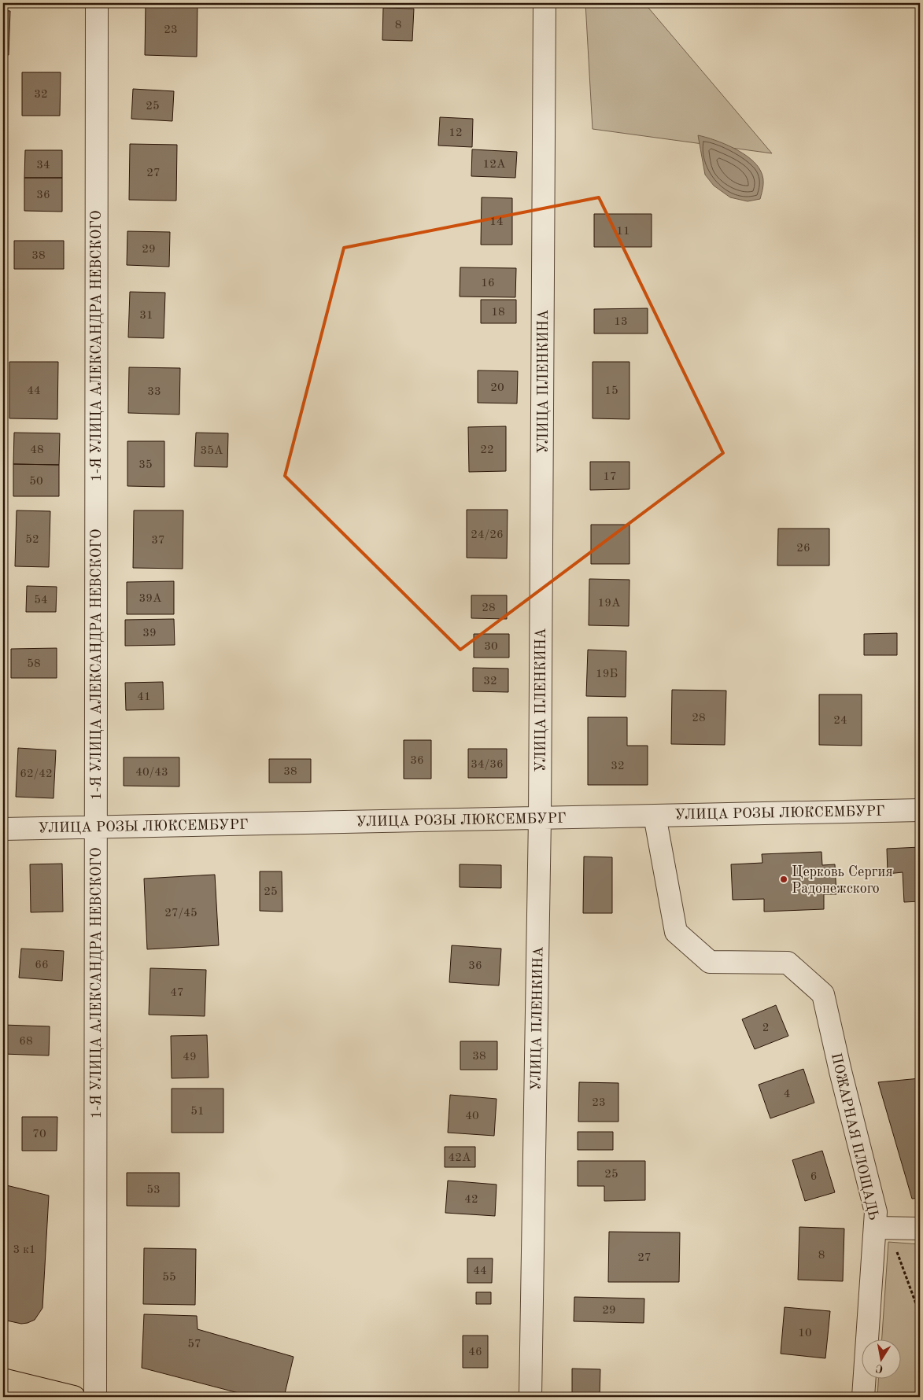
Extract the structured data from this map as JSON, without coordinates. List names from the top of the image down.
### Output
{
  "streets": {
    "street": [
      "1-Я УЛИЦА АЛЕКСАНДРА НЕВСКОГО",
      "УЛИЦА ПЛЕНКИНА",
      "УЛИЦА РОЗЫ ЛЮКСЕМБУРГ",
      "ПОЖАРНАЯ ПЛОЩАДЬ"
    ]
  },
  "crossings": [
    ["1-Я УЛИЦА АЛЕКСАНДРА НЕВСКОГО", "УЛИЦА РОЗЫ ЛЮКСЕМБУРГ"],
    ["УЛИЦА ПЛЕНКИНА", "УЛИЦА РОЗЫ ЛЮКСЕМБУРГ"],
    ["УЛИЦА РОЗЫ ЛЮКСЕМБУРГ", "ПОЖАРНАЯ ПЛОЩАДЬ"]
  ],
  "places": ["Церковь Сергия Радонежского"],
  "house_numbers": [
    "8",
    "23",
    "32",
    "25",
    "12",
    "12А",
    "34",
    "27",
    "36",
    "14",
    "11",
    "29",
    "38",
    "16",
    "18",
    "31",
    "13",
    "20",
    "44",
    "15",
    "33",
    "48",
    "22",
    "35А",
    "35",
    "17",
    "50",
    "24/26",
    "52",
    "37",
    "26",
    "39А",
    "54",
    "19А",
    "28",
    "39",
    "30",
    "58",
    "19Б",
    "32",
    "41",
    "28",
    "24",
    "36",
    "34/36",
    "32",
    "38",
    "40/43",
    "62/42",
    "25",
    "27/45",
    "66",
    "36",
    "47",
    "2",
    "68",
    "38",
    "49",
    "4",
    "23",
    "51",
    "40",
    "70",
    "42А",
    "25",
    "6",
    "53",
    "42",
    "3 к1",
    "8",
    "27",
    "44",
    "55",
    "29",
    "10",
    "57",
    "46"
  ],
  "north": "bottom"
}
